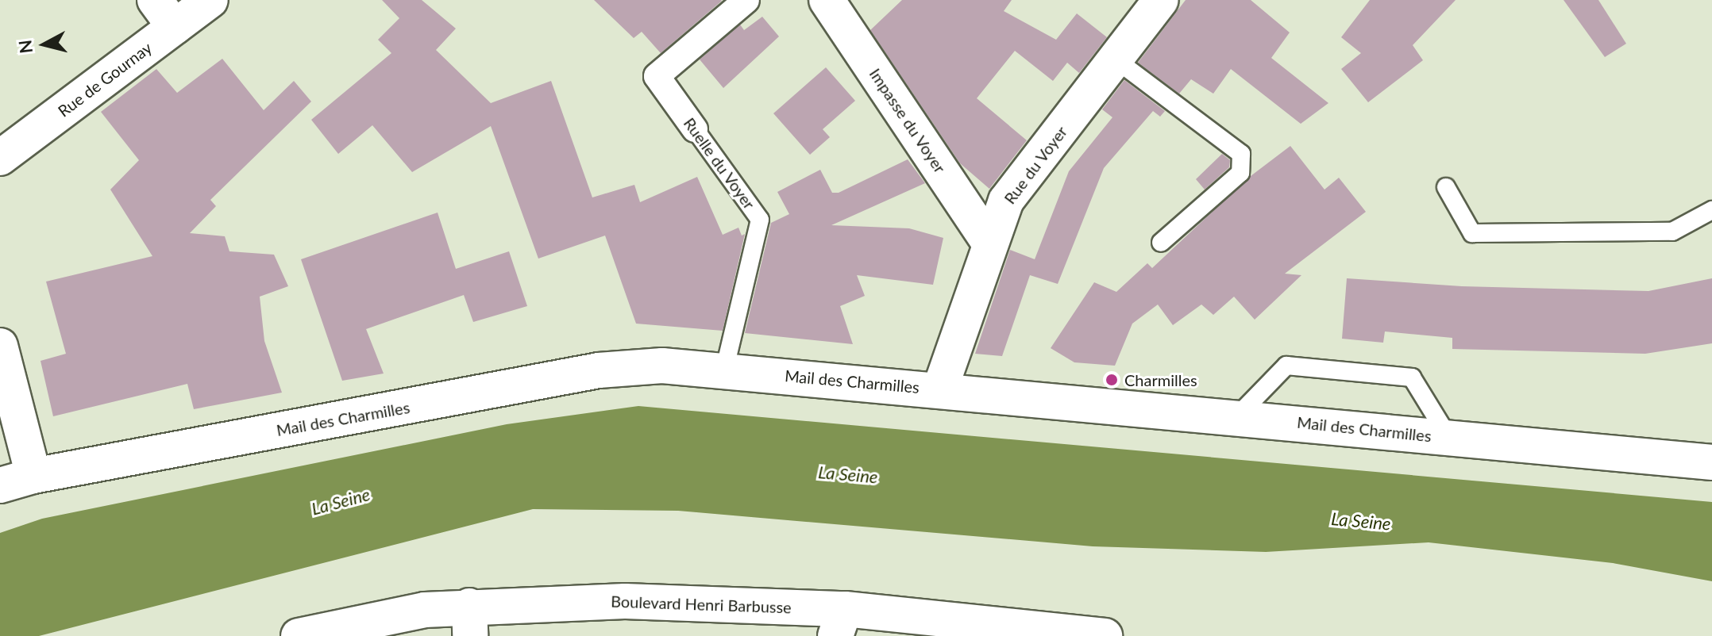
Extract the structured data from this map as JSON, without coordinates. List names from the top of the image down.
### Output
{
  "streets": {
    "main road": [
      "Rue de Gournay",
      "Impasse du Voyer",
      "Rue du Voyer",
      "Mail des Charmilles",
      "Boulevard Henri Barbusse"
    ],
    "street": ["Ruelle du Voyer"]
  },
  "crossings": [
    ["Impasse du Voyer", "Rue du Voyer"],
    ["Ruelle du Voyer", "Mail des Charmilles"],
    ["Rue du Voyer", "Mail des Charmilles"]
  ],
  "water": ["La Seine"],
  "places": ["Charmilles"],
  "north": "left"
}
